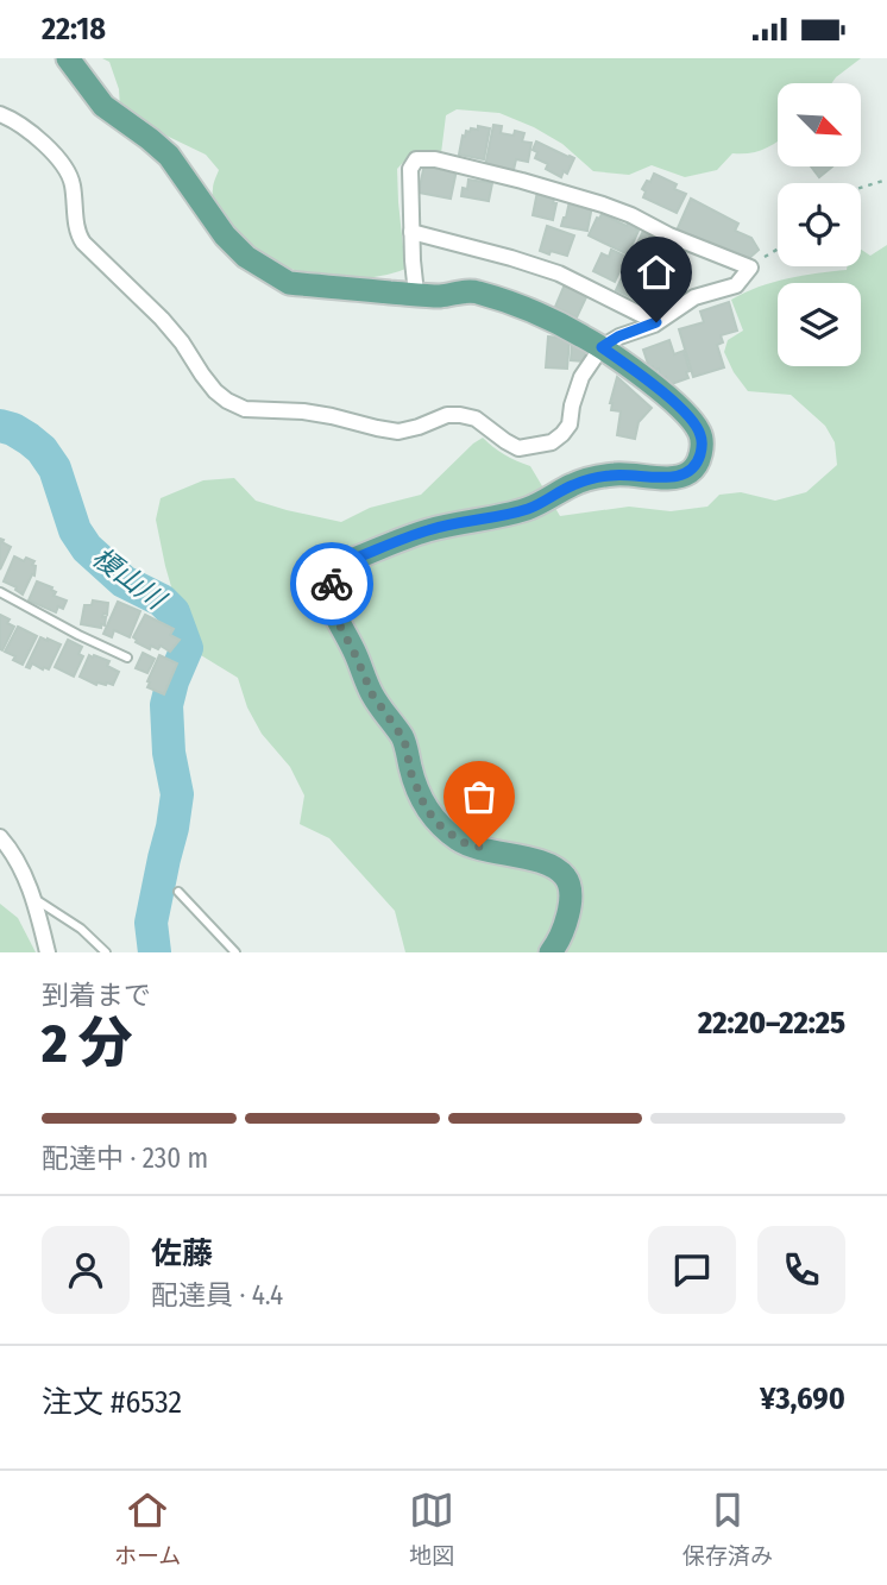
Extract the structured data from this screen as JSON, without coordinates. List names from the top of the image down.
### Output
{
  "water": ["榎山川"],
  "north": "bottom right",
  "page": {
    "status": "22:18",
    "heading": ["2 分", "到着まで", "22:20–22:25"],
    "panel": [
      "佐藤",
      "配達員 · 4.4",
      "注文 #6532",
      "¥3,690"
    ],
    "bar": "配達中 · 230 m",
    "tabs": ["ホーム", "地図", "保存済み"]
  }
}
